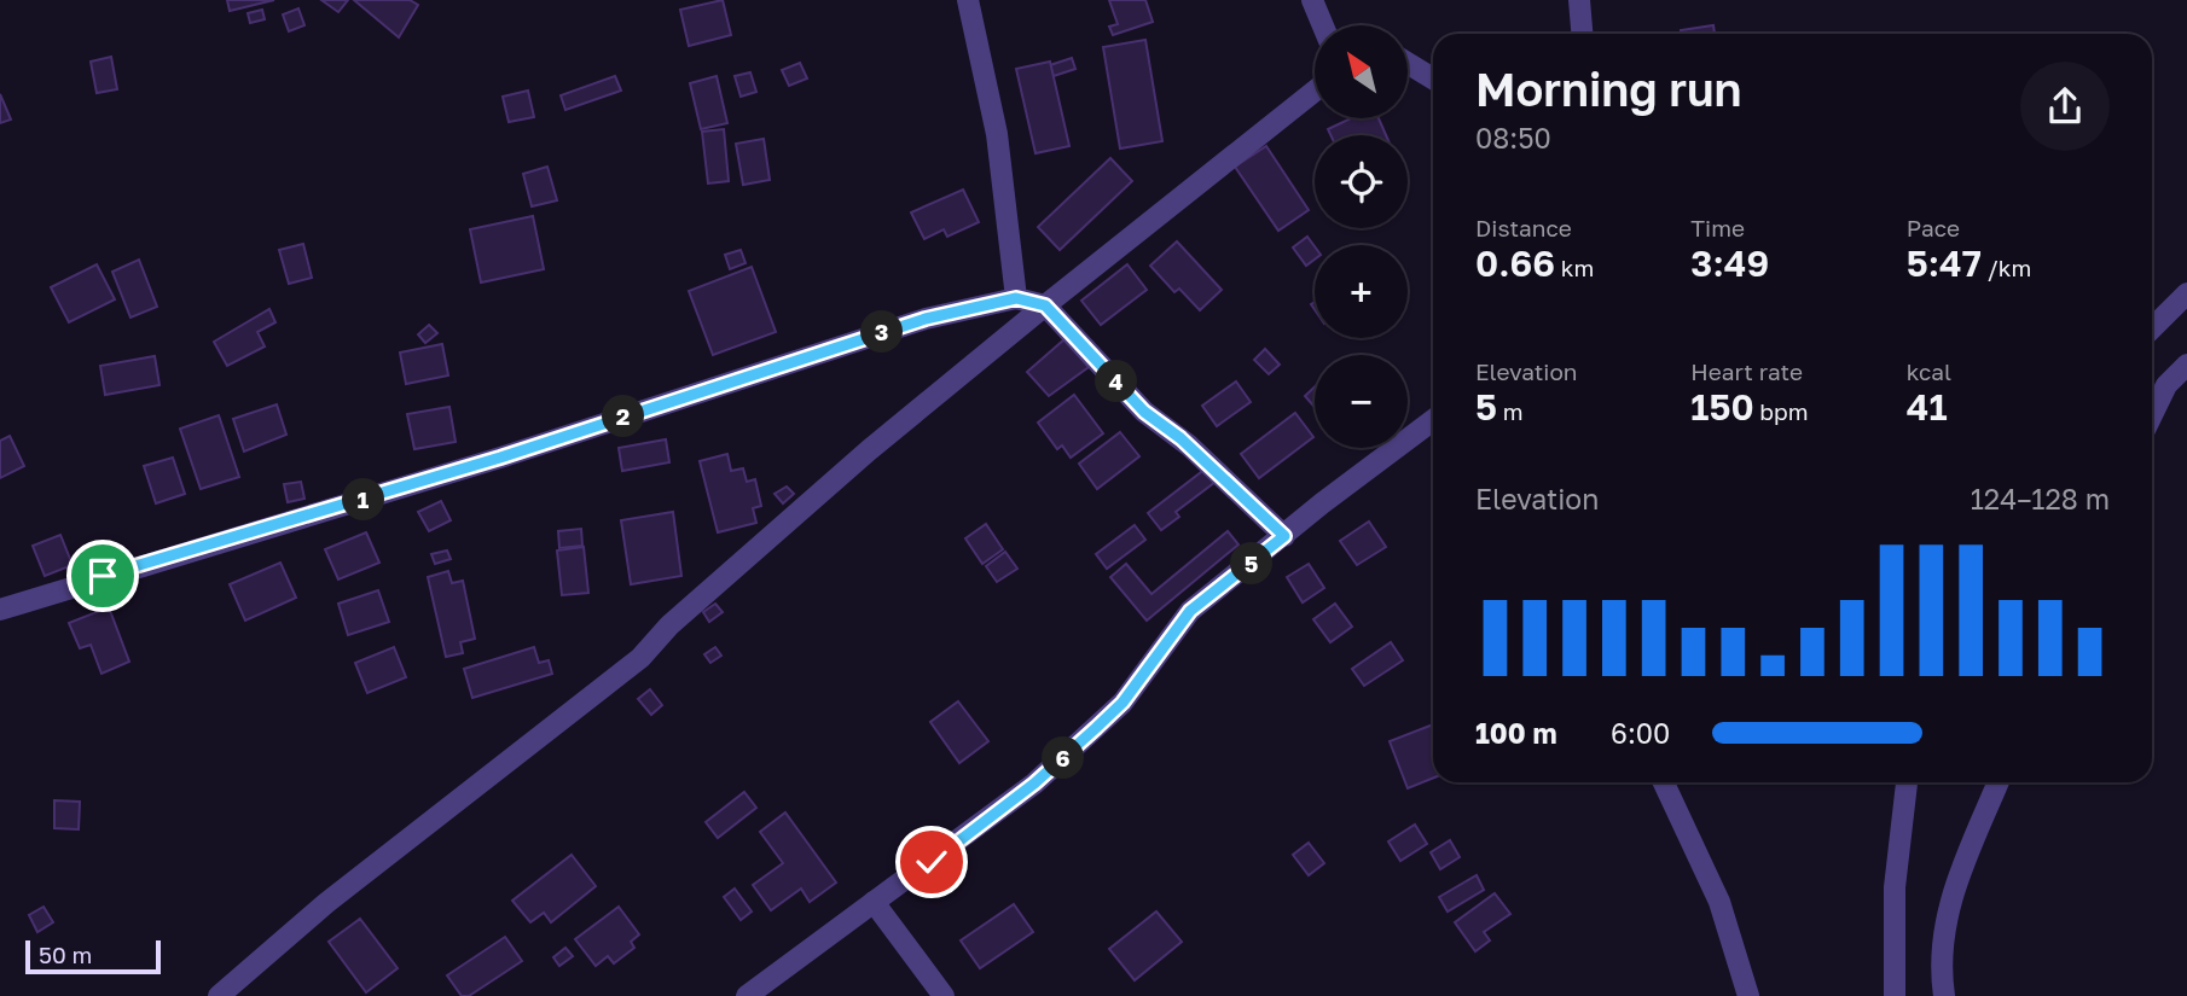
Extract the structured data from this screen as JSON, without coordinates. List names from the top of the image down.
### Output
{
  "scale_bar": "50 m",
  "north": "top left",
  "page": {
    "map_buttons": ["+", "−"],
    "heading": ["Morning run", "08:50"],
    "stats": [
      ["Distance", "0.66 km"],
      ["Time", "3:49"],
      ["Pace", "5:47 /km"],
      ["Elevation", "5 m"],
      ["Heart rate", "150 bpm"],
      ["kcal", "41"]
    ],
    "pins": [
      "3",
      "4",
      "2",
      "1",
      "5",
      "6"
    ],
    "chart": ["Elevation", "124–128 m"],
    "list": [
      {
        "name": "100 m",
        "note": "6:00"
      }
    ],
    "scale": "50 m"
  }
}
